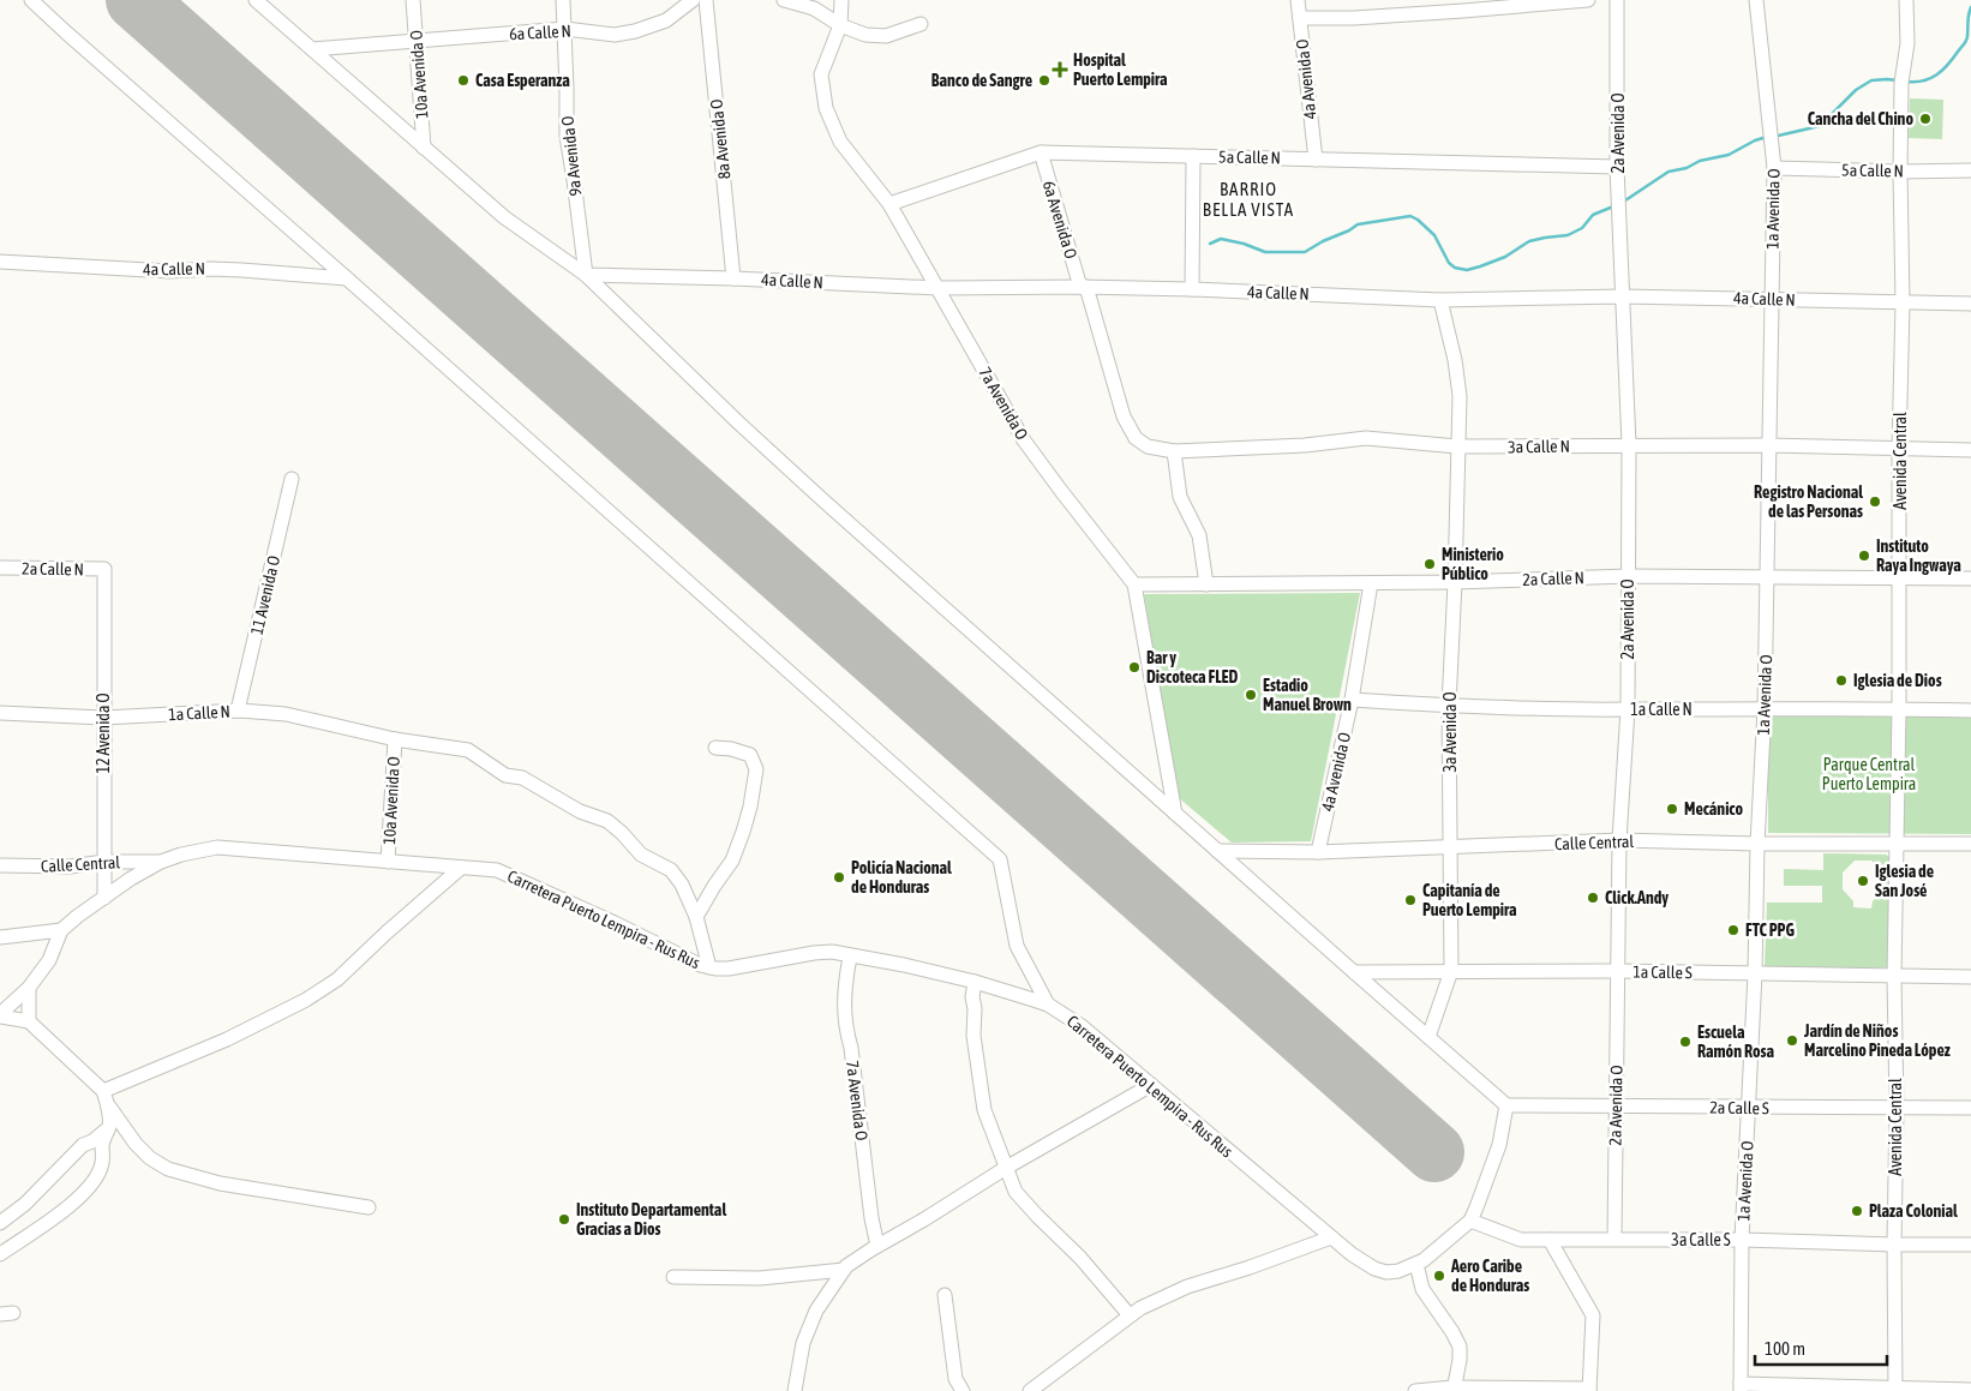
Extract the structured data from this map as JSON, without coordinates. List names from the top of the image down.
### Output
{
  "streets": {
    "street": [
      "6a Calle N",
      "10a Avenida O",
      "4a Avenida O",
      "2a Avenida O",
      "8a Avenida O",
      "9a Avenida O",
      "5a Calle N",
      "1a Avenida O",
      "6a Avenida O",
      "4a Calle N",
      "7a Avenida O",
      "3a Calle N",
      "Avenida Central",
      "2a Calle N",
      "11 Avenida O",
      "1a Calle N",
      "3a Avenida O",
      "12 Avenida O",
      "Calle Central",
      "Carretera Puerto Lempira - Rus Rus",
      "1a Calle S",
      "2a Calle S",
      "3a Calle S"
    ]
  },
  "crossings": [
    ["6a Calle N", "10a Avenida O"],
    ["6a Calle N", "9a Avenida O"],
    ["10a Avenida O", "1a Calle N"],
    ["10a Avenida O", "Carretera Puerto Lempira - Rus Rus"],
    ["4a Avenida O", "5a Calle N"],
    ["4a Avenida O", "2a Calle N"],
    ["4a Avenida O", "1a Calle N"],
    ["4a Avenida O", "Calle Central"],
    ["2a Avenida O", "5a Calle N"],
    ["2a Avenida O", "4a Calle N"],
    ["2a Avenida O", "3a Calle N"],
    ["2a Avenida O", "2a Calle N"],
    ["2a Avenida O", "1a Calle N"],
    ["2a Avenida O", "Calle Central"],
    ["2a Avenida O", "1a Calle S"],
    ["2a Avenida O", "2a Calle S"],
    ["2a Avenida O", "3a Calle S"],
    ["8a Avenida O", "4a Calle N"],
    ["9a Avenida O", "4a Calle N"],
    ["5a Calle N", "1a Avenida O"],
    ["5a Calle N", "6a Avenida O"],
    ["5a Calle N", "7a Avenida O"],
    ["5a Calle N", "Avenida Central"],
    ["1a Avenida O", "4a Calle N"],
    ["1a Avenida O", "3a Calle N"],
    ["1a Avenida O", "2a Calle N"],
    ["1a Avenida O", "1a Calle N"],
    ["1a Avenida O", "Calle Central"],
    ["1a Avenida O", "1a Calle S"],
    ["1a Avenida O", "2a Calle S"],
    ["1a Avenida O", "3a Calle S"],
    ["6a Avenida O", "4a Calle N"],
    ["6a Avenida O", "3a Calle N"],
    ["4a Calle N", "7a Avenida O"],
    ["4a Calle N", "Avenida Central"],
    ["4a Calle N", "3a Avenida O"],
    ["7a Avenida O", "2a Calle N"],
    ["7a Avenida O", "Carretera Puerto Lempira - Rus Rus"],
    ["3a Calle N", "Avenida Central"],
    ["3a Calle N", "3a Avenida O"],
    ["Avenida Central", "2a Calle N"],
    ["Avenida Central", "1a Calle N"],
    ["Avenida Central", "Calle Central"],
    ["Avenida Central", "1a Calle S"],
    ["Avenida Central", "2a Calle S"],
    ["Avenida Central", "3a Calle S"],
    ["2a Calle N", "3a Avenida O"],
    ["2a Calle N", "12 Avenida O"],
    ["11 Avenida O", "1a Calle N"],
    ["1a Calle N", "3a Avenida O"],
    ["1a Calle N", "12 Avenida O"],
    ["1a Calle N", "Carretera Puerto Lempira - Rus Rus"],
    ["3a Avenida O", "Calle Central"],
    ["3a Avenida O", "1a Calle S"],
    ["12 Avenida O", "Calle Central"],
    ["12 Avenida O", "Carretera Puerto Lempira - Rus Rus"],
    ["Calle Central", "Carretera Puerto Lempira - Rus Rus"],
    ["Carretera Puerto Lempira - Rus Rus", "2a Calle S"],
    ["Carretera Puerto Lempira - Rus Rus", "3a Calle S"]
  ],
  "districts": ["BARRIO BELLA VISTA"],
  "parks": ["Parque Central Puerto Lempira"],
  "places": {
    "health": ["Hospital Puerto Lempira"],
    "other": [
      "Casa Esperanza",
      "Banco de Sangre",
      "Cancha del Chino",
      "Registro Nacional de las Personas",
      "Instituto Raya Ingwaya",
      "Ministerio Público",
      "Bar y Discoteca FLED",
      "Iglesia de Dios",
      "Estadio Manuel Brown",
      "Mecánico",
      "Policía Nacional de Honduras",
      "Iglesia de San José",
      "Click.Andy",
      "Capitanía de Puerto Lempira",
      "FTC PPG",
      "Jardín de Niños Marcelino Pineda López",
      "Escuela Ramón Rosa",
      "Plaza Colonial",
      "Instituto Departamental Gracias a Dios",
      "Aero Caribe de Honduras"
    ]
  },
  "scale_bar": "100 m"
}
